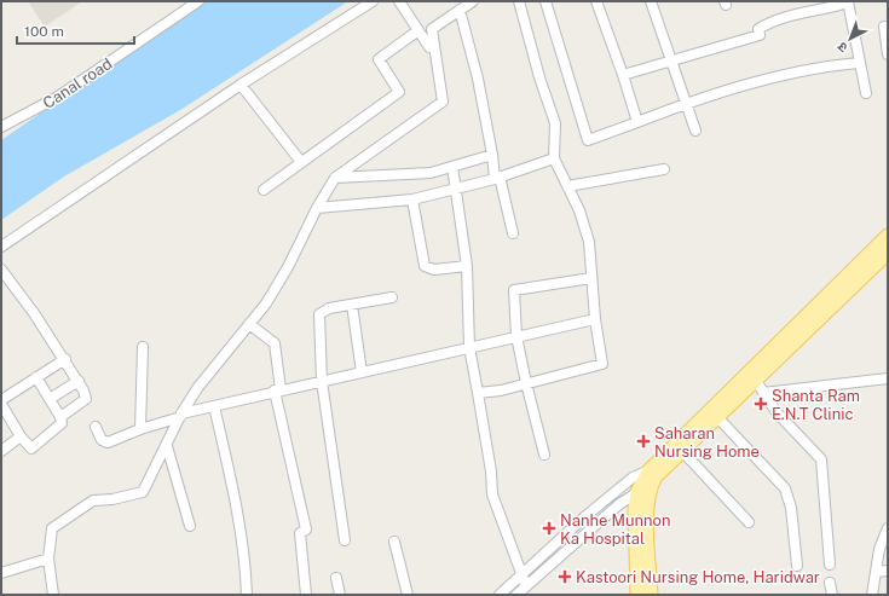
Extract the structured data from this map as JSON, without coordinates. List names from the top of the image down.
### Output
{
  "streets": {
    "street": ["Canal road"]
  },
  "places": {
    "health": [
      "Shanta Ram E.N.T Clinic",
      "Saharan Nursing Home",
      "Nanhe Munnon Ka Hospital",
      "Kastoori Nursing Home, Haridwar"
    ]
  },
  "scale_bar": "100 m",
  "north": "bottom left"
}
